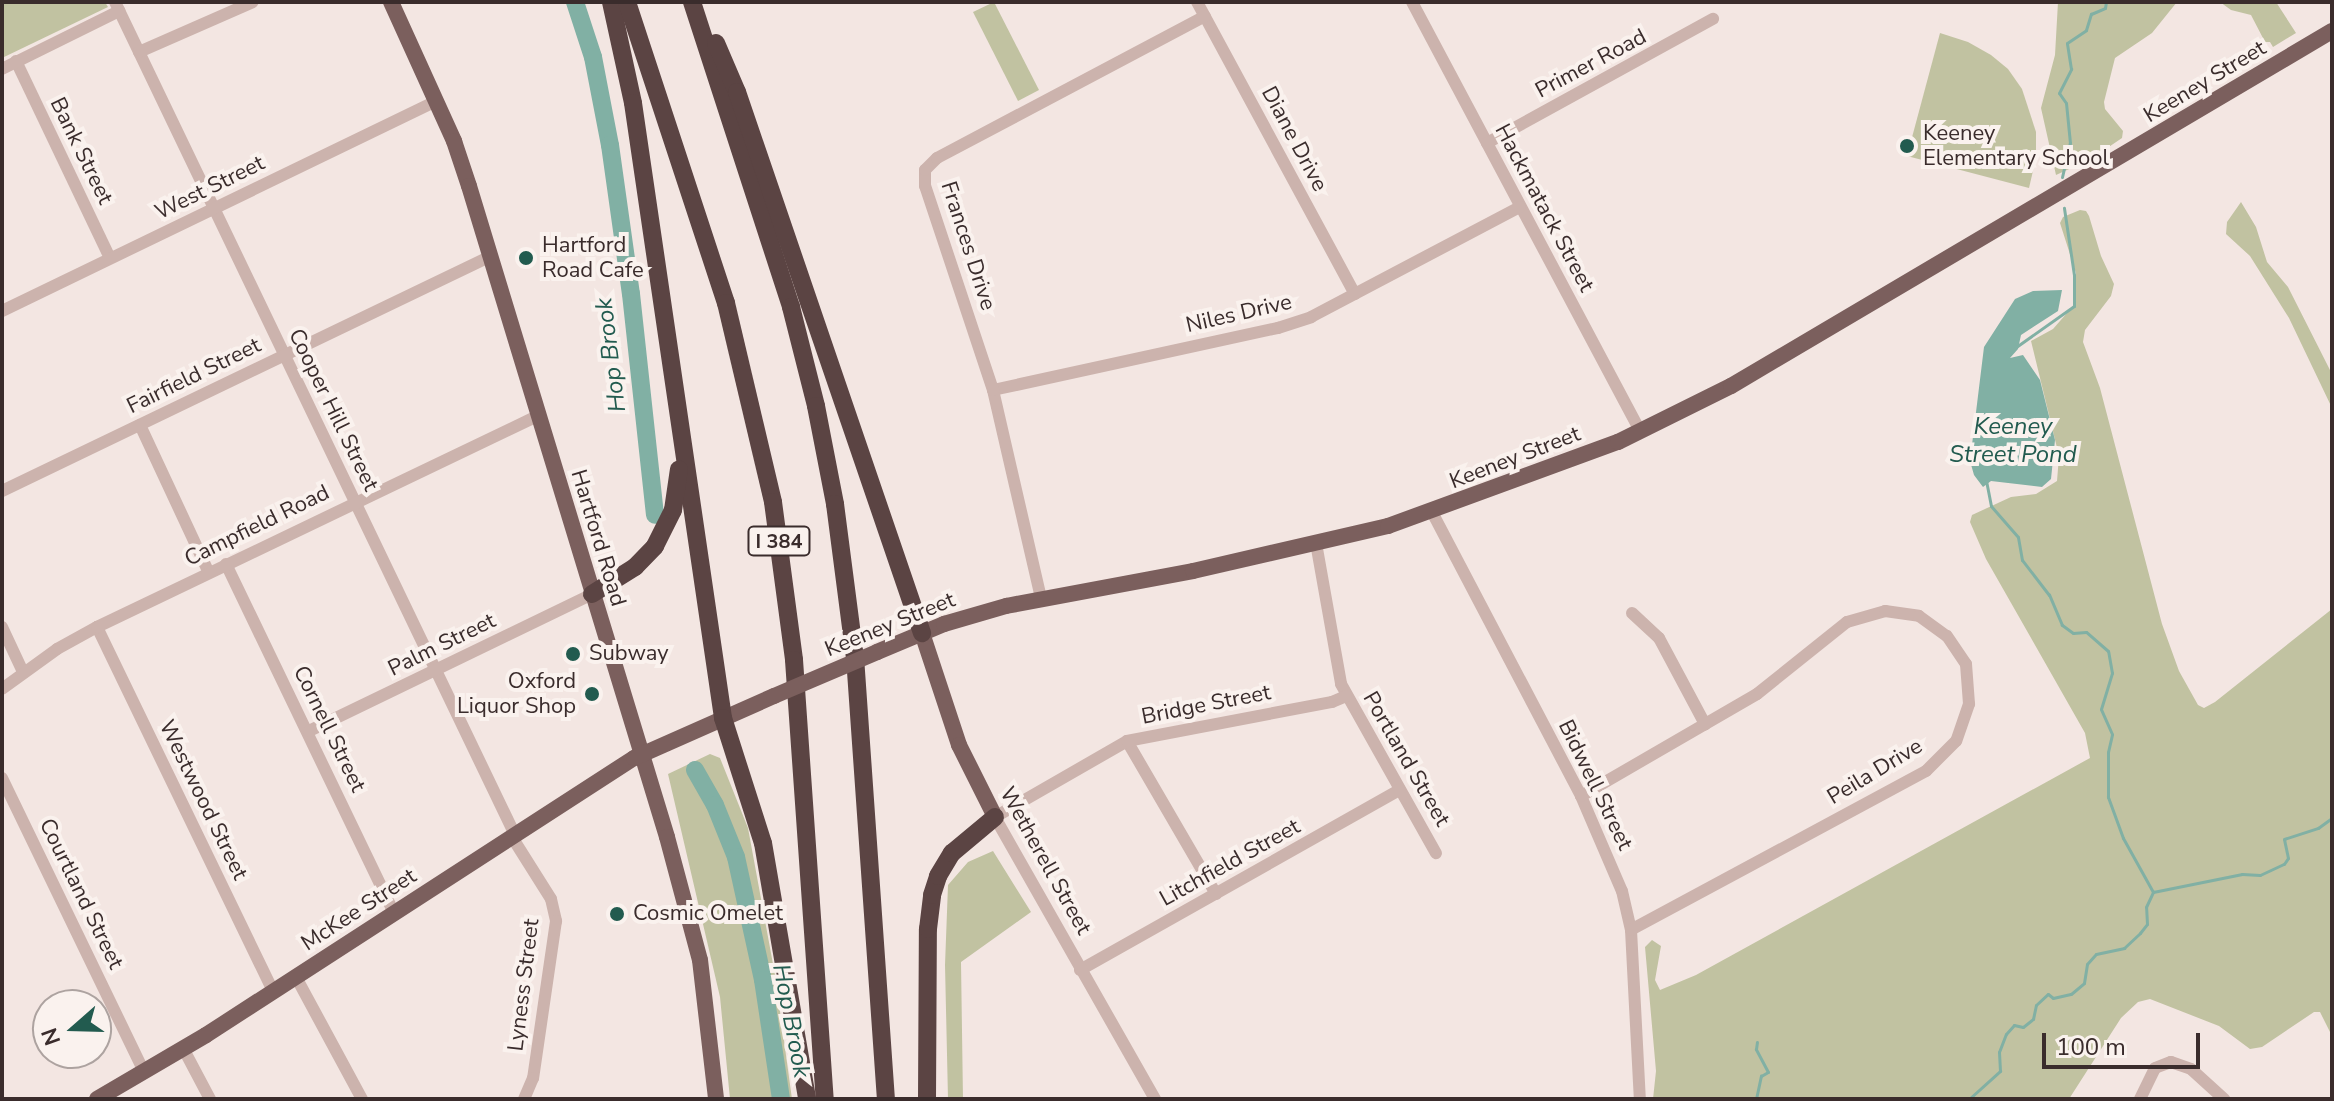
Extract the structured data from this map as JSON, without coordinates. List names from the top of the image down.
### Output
{
  "streets": {
    "highway": ["I 384"],
    "main road": [
      "Keeney Street",
      "Hartford Road",
      "Wetherell Street",
      "McKee Street"
    ],
    "street": [
      "Primer Road",
      "Diane Drive",
      "Bank Street",
      "West Street",
      "Hackmatack Street",
      "Frances Drive",
      "Niles Drive",
      "Fairfield Street",
      "Cooper Hill Street",
      "Campfield Road",
      "Palm Street",
      "Bridge Street",
      "Cornell Street",
      "Portland Street",
      "Peila Drive",
      "Bidwell Street",
      "Westwood Street",
      "Litchfield Street",
      "Courtland Street",
      "Lyness Street"
    ]
  },
  "crossings": [
    ["Primer Road", "Hackmatack Street"],
    ["Keeney Street", "Hackmatack Street"],
    ["Keeney Street", "Frances Drive"],
    ["Keeney Street", "Hartford Road"],
    ["Keeney Street", "Portland Street"],
    ["Keeney Street", "Bidwell Street"],
    ["Keeney Street", "Wetherell Street"],
    ["Keeney Street", "McKee Street"],
    ["Diane Drive", "Frances Drive"],
    ["Diane Drive", "Niles Drive"],
    ["Bank Street", "West Street"],
    ["West Street", "Cooper Hill Street"],
    ["West Street", "Hartford Road"],
    ["Hackmatack Street", "Niles Drive"],
    ["Frances Drive", "Niles Drive"],
    ["Fairfield Street", "Cooper Hill Street"],
    ["Fairfield Street", "Hartford Road"],
    ["Cooper Hill Street", "Campfield Road"],
    ["Cooper Hill Street", "Palm Street"],
    ["Cooper Hill Street", "McKee Street"],
    ["Cooper Hill Street", "Lyness Street"],
    ["Campfield Road", "Hartford Road"],
    ["Campfield Road", "Cornell Street"],
    ["Campfield Road", "Westwood Street"],
    ["Hartford Road", "Palm Street"],
    ["Hartford Road", "McKee Street"],
    ["Palm Street", "Cornell Street"],
    ["Bridge Street", "Portland Street"],
    ["Bridge Street", "Wetherell Street"],
    ["Cornell Street", "McKee Street"],
    ["Portland Street", "Litchfield Street"],
    ["Peila Drive", "Bidwell Street"],
    ["Westwood Street", "McKee Street"],
    ["Wetherell Street", "Litchfield Street"],
    ["Courtland Street", "McKee Street"],
    ["McKee Street", "Lyness Street"]
  ],
  "water": ["Hop Brook", "Keeney Street Pond"],
  "places": [
    "Keeney Elementary School",
    "Hartford Road Cafe",
    "Subway",
    "Oxford Liquor Shop",
    "Cosmic Omelet"
  ],
  "scale_bar": "100 m",
  "north": "left"
}
